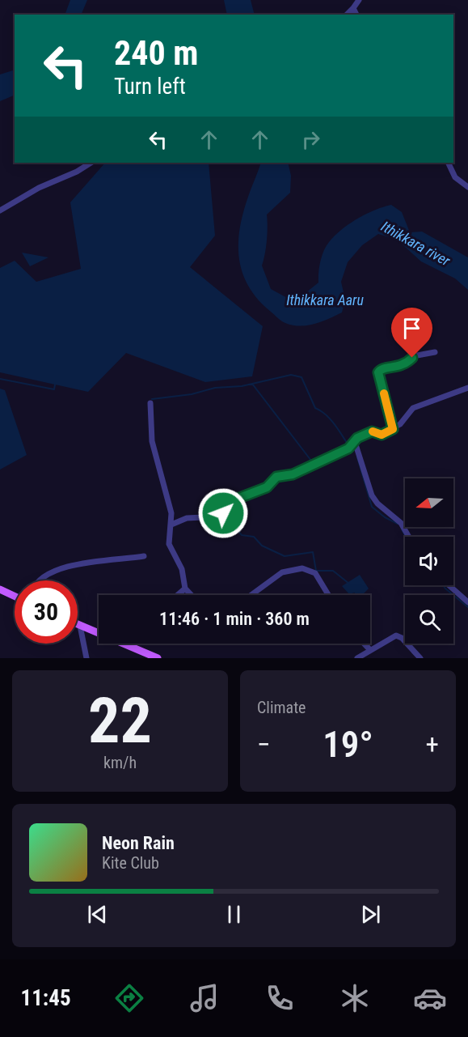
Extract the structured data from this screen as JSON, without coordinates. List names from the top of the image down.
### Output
{
  "water": ["Ithikkara river", "Ithikkara Aaru"],
  "north": "left",
  "page": {
    "turn": ["240 m", "Turn left"],
    "limit": "30",
    "trip": "11:46 · 1 min · 360 m",
    "tile": [
      ["22", "km/h"],
      "Climate"
    ],
    "heat": ["−", "19°", "+"],
    "song": ["Neon Rain", "Kite Club"],
    "tabs": "11:45"
  }
}
